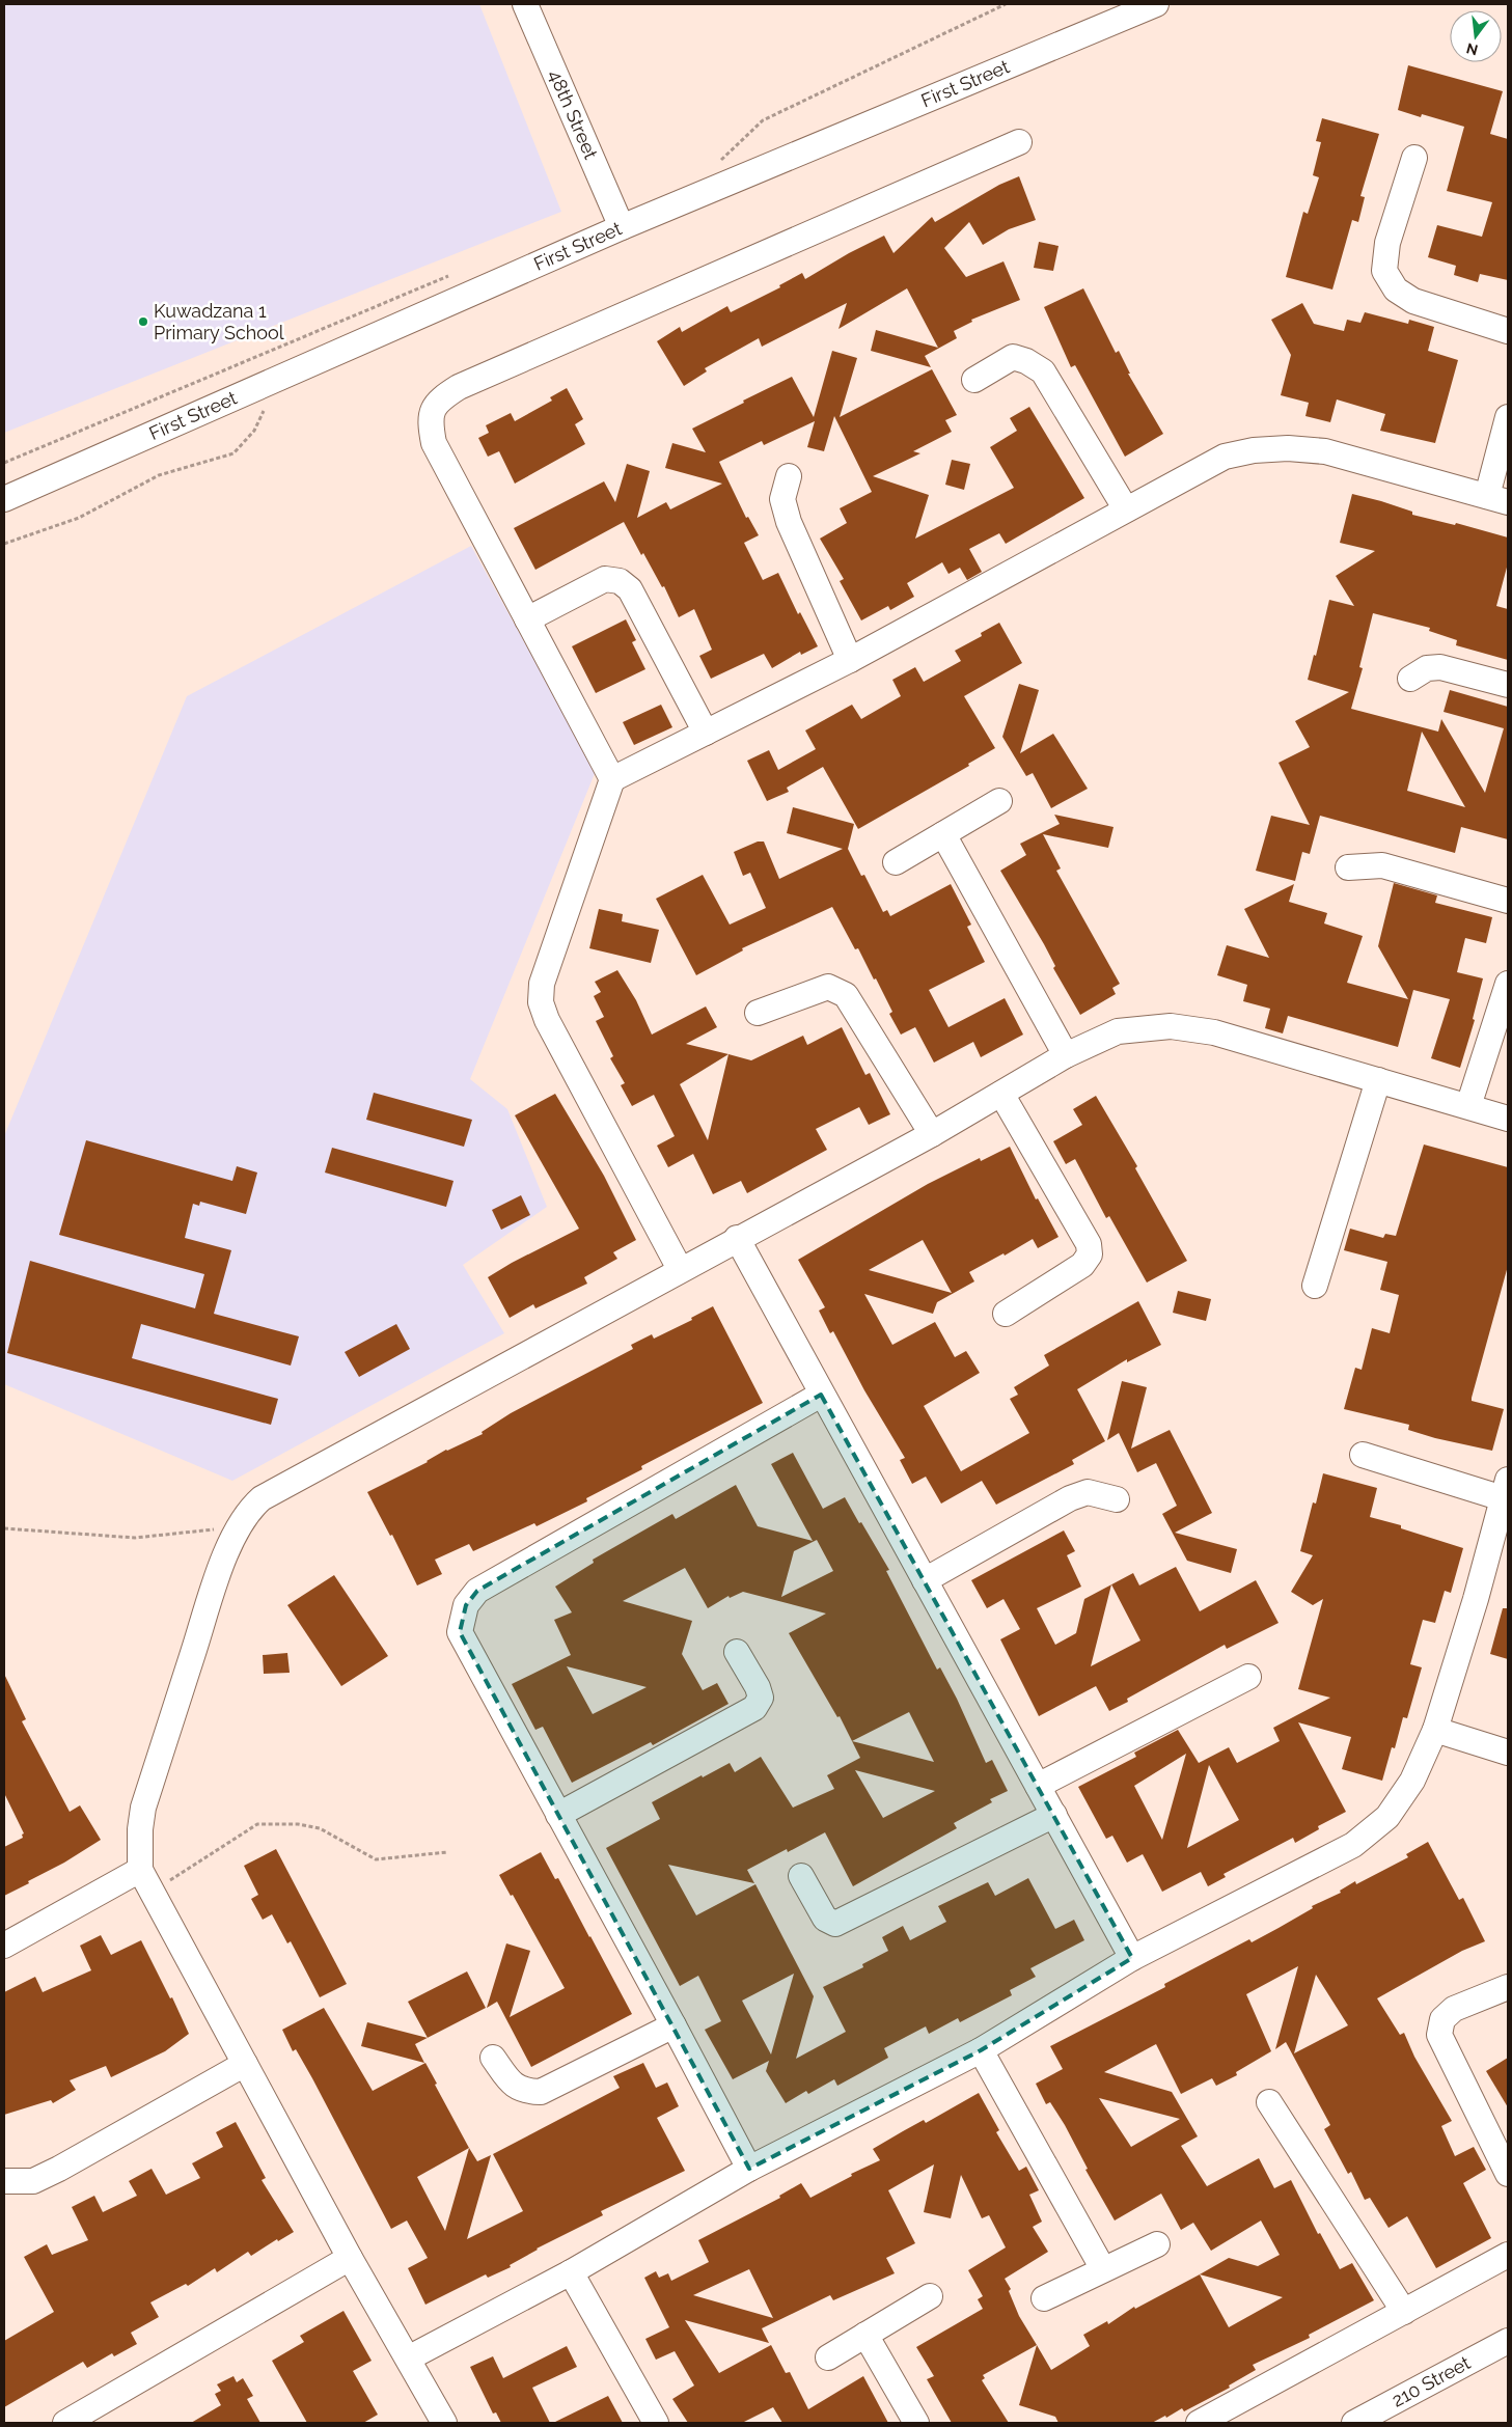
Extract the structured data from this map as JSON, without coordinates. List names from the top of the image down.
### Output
{
  "streets": {
    "street": ["First Street", "48th Street", "210 Street"]
  },
  "crossings": [
    ["First Street", "48th Street"]
  ],
  "places": ["Kuwadzana 1 Primary School"],
  "north": "bottom"
}
